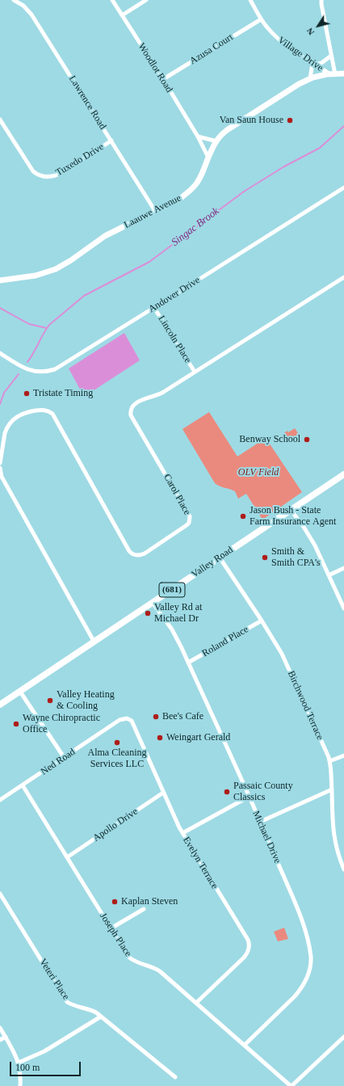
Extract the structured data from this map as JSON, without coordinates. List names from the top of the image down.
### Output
{
  "streets": {
    "main road": ["Valley Road", "(681)"],
    "street": [
      "Azusa Court",
      "Village Drive",
      "Woodlot Road",
      "Lawrence Road",
      "Tuxedo Drive",
      "Laauwe Avenue",
      "Andover Drive",
      "Lincoln Place",
      "Carol Place",
      "Roland Place",
      "Birchwood Terrace",
      "Ned Road",
      "Apollo Drive",
      "Michael Drive",
      "Evelyn Terrace",
      "Joseph Place",
      "Veteri Place"
    ]
  },
  "crossings": [
    ["Azusa Court", "Village Drive"],
    ["Azusa Court", "Woodlot Road"],
    ["Village Drive", "Laauwe Avenue"],
    ["Woodlot Road", "Laauwe Avenue"],
    ["Lawrence Road", "Tuxedo Drive"],
    ["Lawrence Road", "Laauwe Avenue"],
    ["Andover Drive", "Lincoln Place"],
    ["Lincoln Place", "Carol Place"],
    ["Valley Road", "Birchwood Terrace"],
    ["Valley Road", "Michael Drive"],
    ["Roland Place", "Birchwood Terrace"],
    ["Roland Place", "Michael Drive"],
    ["Ned Road", "Evelyn Terrace"],
    ["Ned Road", "Joseph Place"],
    ["Apollo Drive", "Evelyn Terrace"],
    ["Apollo Drive", "Joseph Place"],
    ["Michael Drive", "Joseph Place"],
    ["Evelyn Terrace", "Joseph Place"]
  ],
  "water": ["Singac Brook"],
  "parks": ["OLV Field"],
  "places": [
    "Van Saun House",
    "Tristate Timing",
    "Benway School",
    "Jason Bush - State Farm Insurance Agent",
    "Smith & Smith CPA's",
    "Valley Rd at Michael Dr",
    "Valley Heating & Cooling",
    "Bee's Cafe",
    "Wayne Chiropractic Office",
    "Weingart Gerald",
    "Alma Cleaning Services LLC",
    "Passaic County Classics",
    "Kaplan Steven"
  ],
  "scale_bar": "100 m",
  "north": "bottom left"
}
